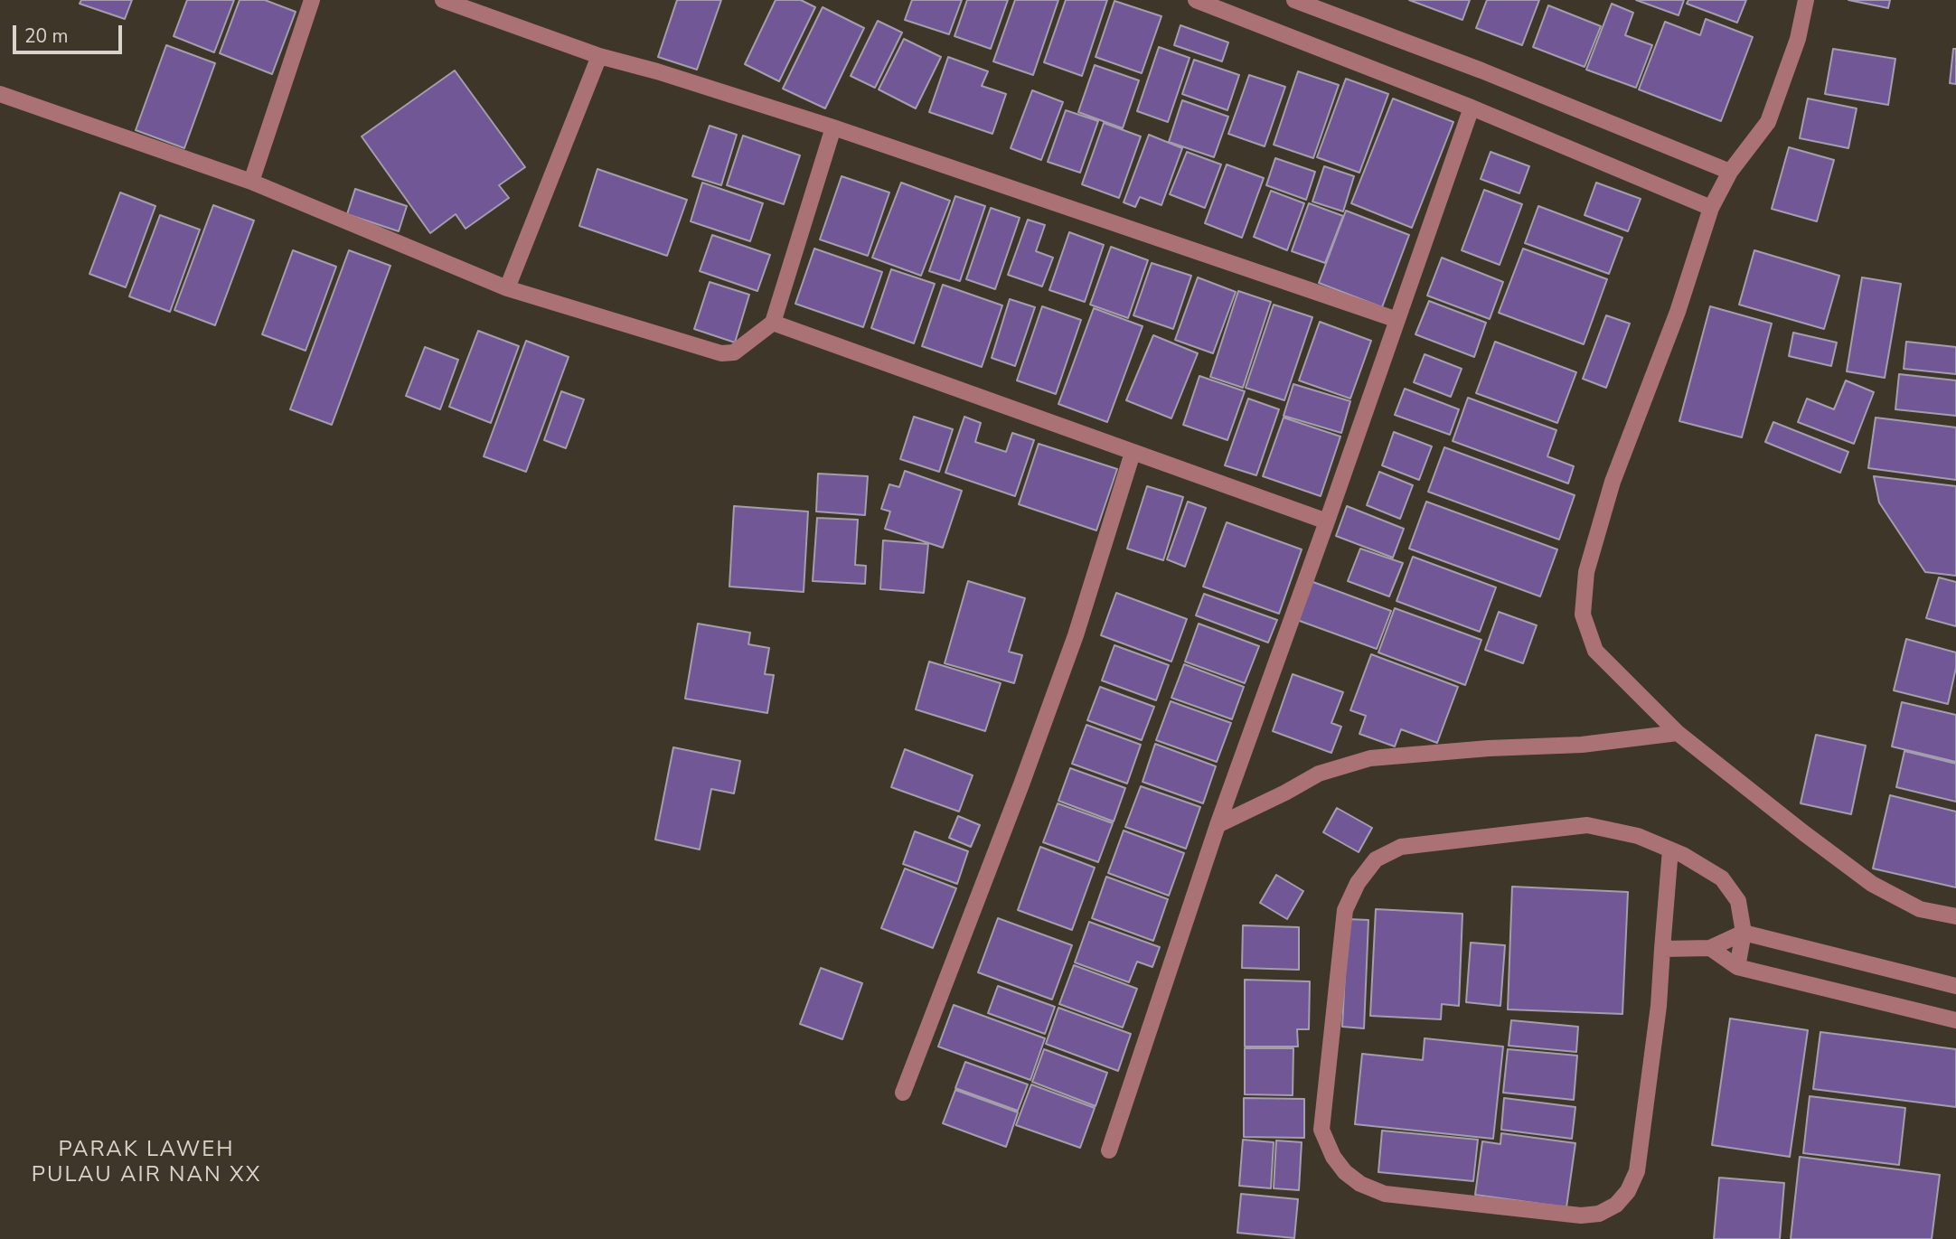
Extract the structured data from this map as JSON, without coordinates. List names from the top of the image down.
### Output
{
  "districts": ["PARAK LAWEH PULAU AIR NAN XX"],
  "scale_bar": "20 m"
}
